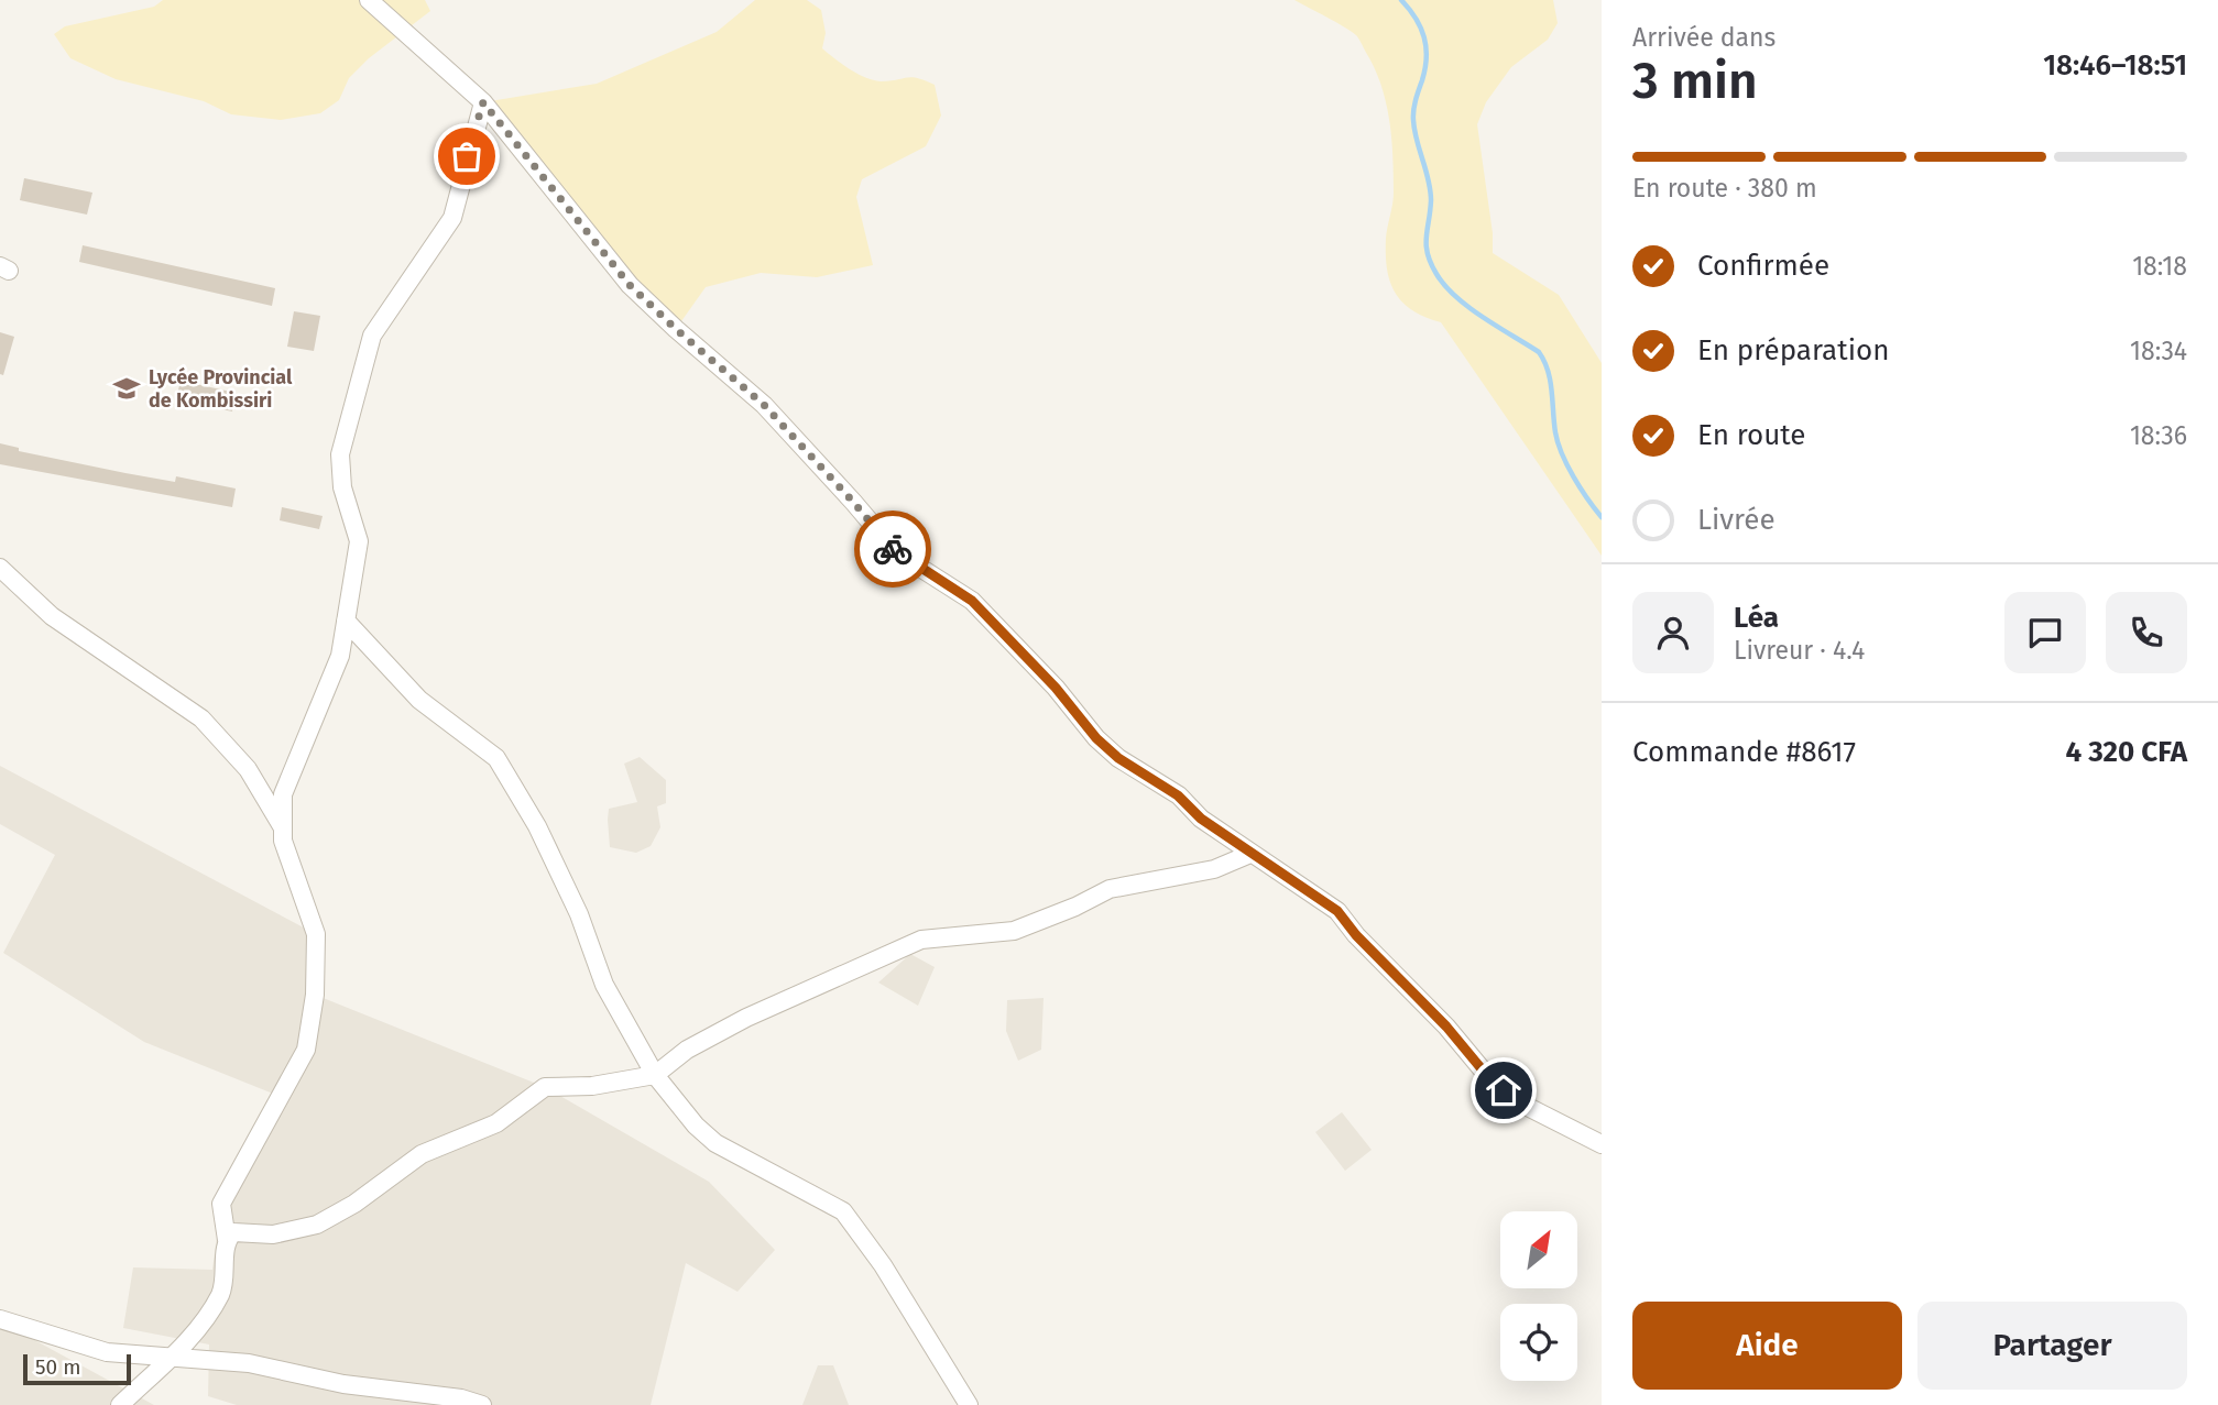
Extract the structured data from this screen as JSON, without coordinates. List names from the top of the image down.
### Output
{
  "places": {
    "school or university": ["Lycée Provincial de Kombissiri"]
  },
  "scale_bar": "50 m",
  "north": "top right",
  "page": {
    "heading": ["3 min", "Arrivée dans", "18:46–18:51"],
    "panel": [
      "Léa",
      "Livreur · 4.4",
      "Commande #8617",
      "4 320 CFA"
    ],
    "bar": "En route · 380 m",
    "list": [
      ["Confirmée", "18:18"],
      ["En préparation", "18:34"],
      ["En route", "18:36"],
      "Livrée"
    ],
    "buttons": ["Aide", "Partager"],
    "scale": "50 m"
  }
}
